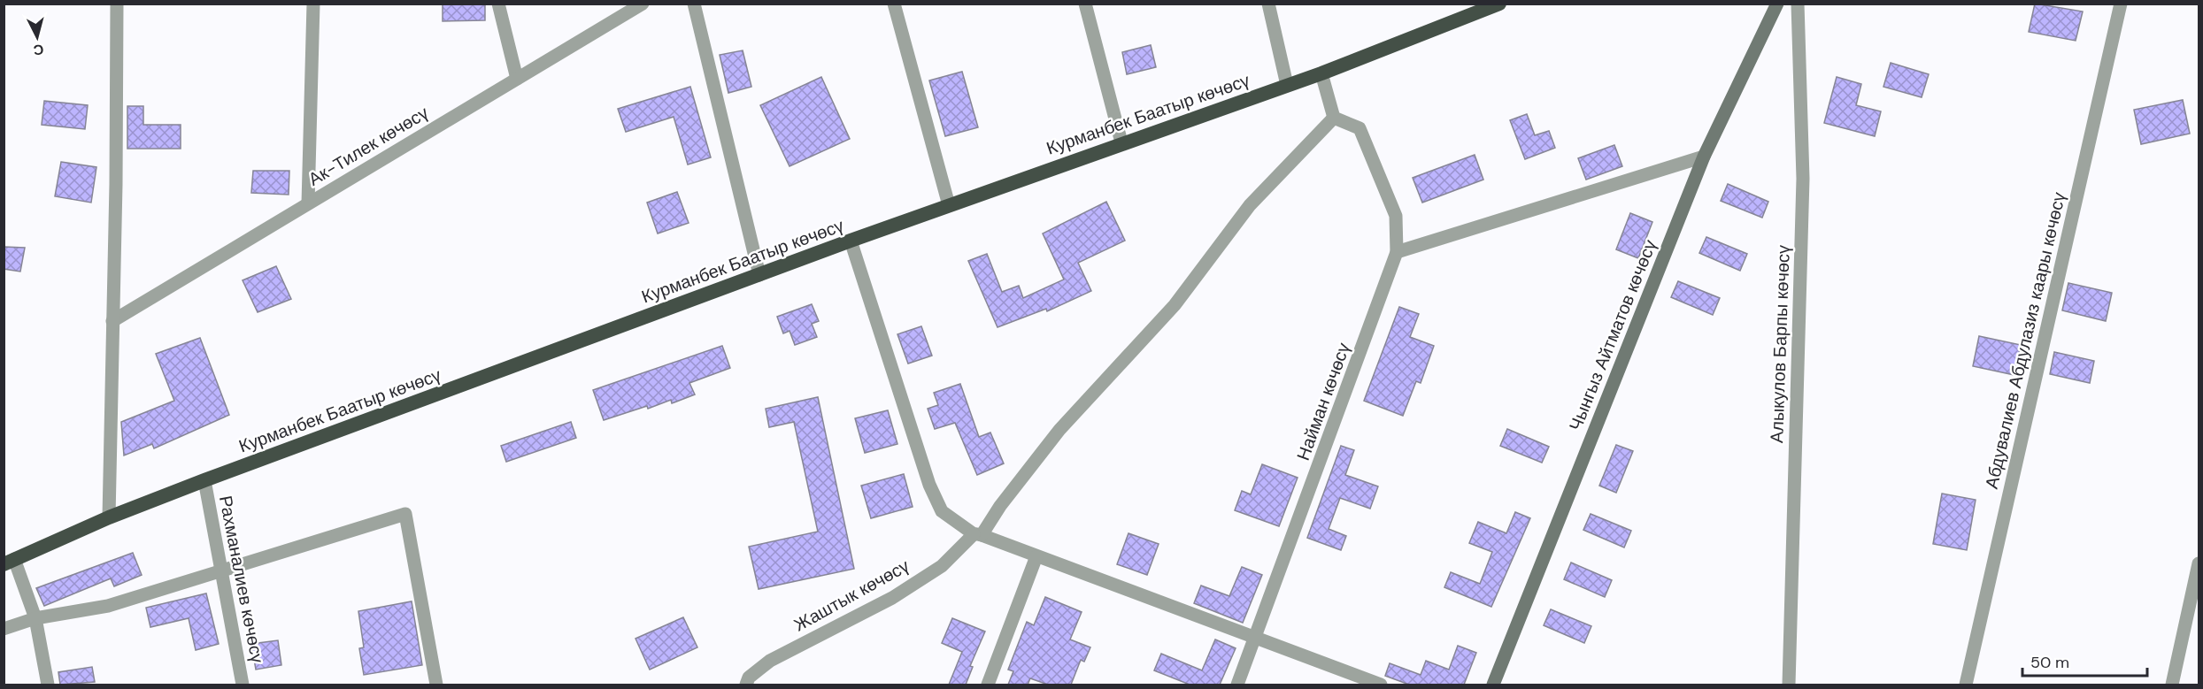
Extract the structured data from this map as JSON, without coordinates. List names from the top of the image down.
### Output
{
  "streets": {
    "highway": ["Курманбек Баатыр көчөсү"],
    "main road": ["Чынгыз Айтматов көчөсү"],
    "street": [
      "Ак-Тилек көчөсү",
      "Абдувалиев Абдулазиз каары көчөсү",
      "Алыкулов Барпы көчөсү",
      "Найман көчөсү",
      "Рахманалиев көчөсү",
      "Жаштык көчөсү"
    ]
  },
  "crossings": [
    ["Курманбек Баатыр көчөсү", "Рахманалиев көчөсү"],
    ["Найман көчөсү", "Жаштык көчөсү"]
  ],
  "scale_bar": "50 m",
  "north": "bottom"
}
